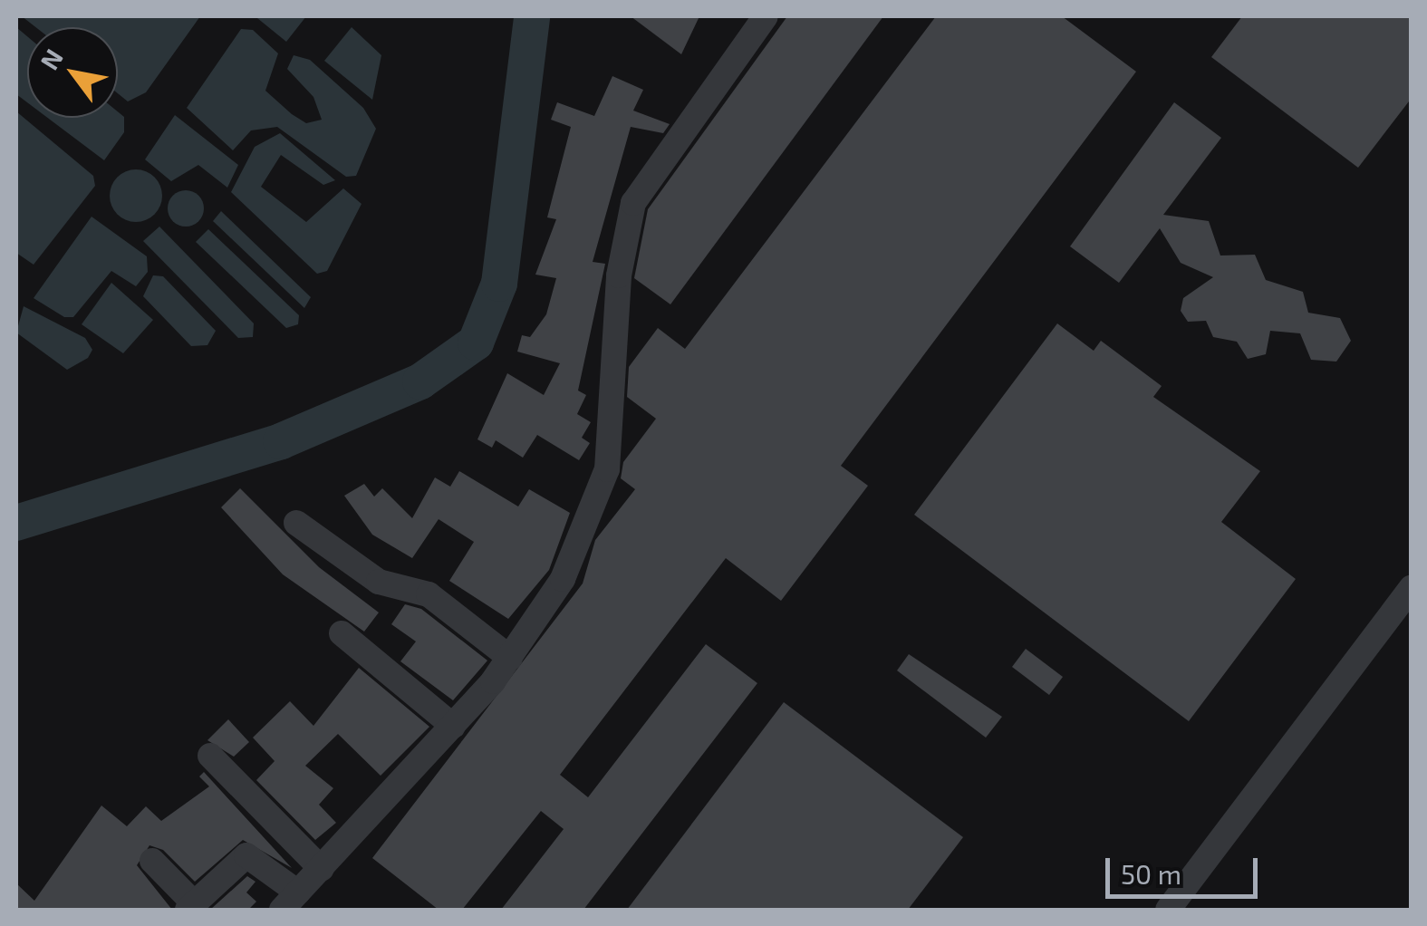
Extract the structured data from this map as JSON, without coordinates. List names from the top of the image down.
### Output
{
  "scale_bar": "50 m",
  "north": "top left"
}
